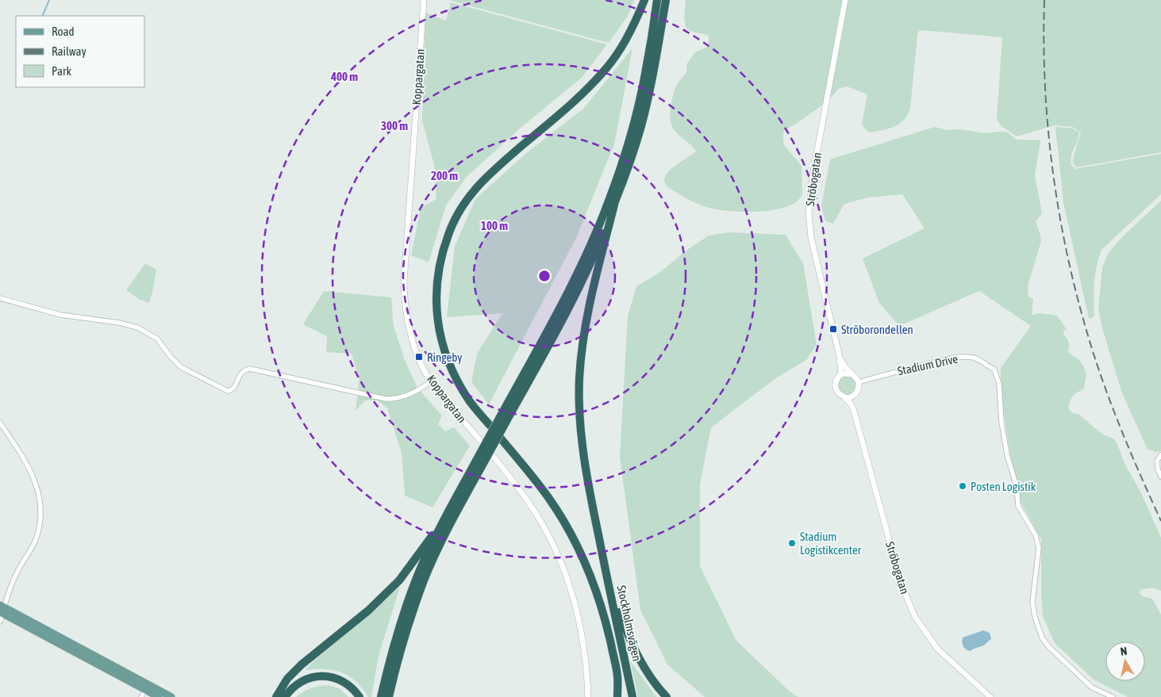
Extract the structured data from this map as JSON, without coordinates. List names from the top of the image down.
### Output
{
  "streets": {
    "highway": ["Stockholmsvägen"],
    "street": ["Koppargatan", "Ströbogatan", "Stadium Drive"]
  },
  "crossings": [
    ["Ströbogatan", "Stadium Drive"]
  ],
  "places": {
    "transit": ["Ströborondellen", "Ringeby"],
    "other": ["Posten Logistik", "Stadium Logistikcenter"]
  },
  "legend": ["Road", "Railway", "Park"],
  "north": "top",
  "rings": [
    "400 m",
    "300 m",
    "200 m",
    "100 m"
  ]
}
